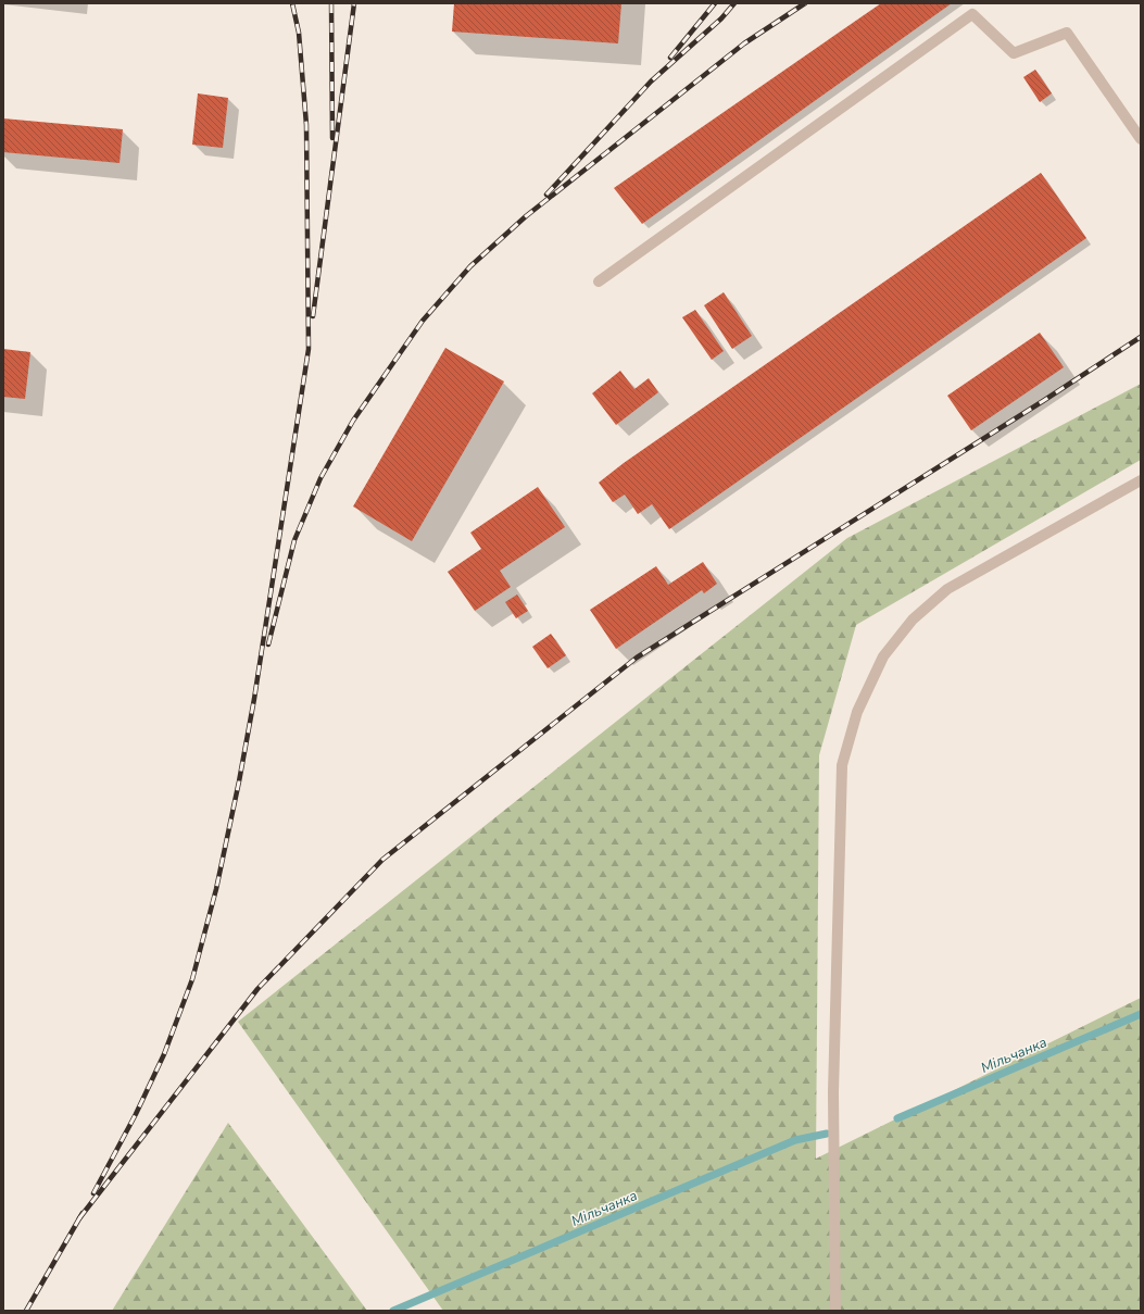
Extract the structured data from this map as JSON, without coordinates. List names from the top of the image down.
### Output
{
  "water": ["Мільчанка"]
}
